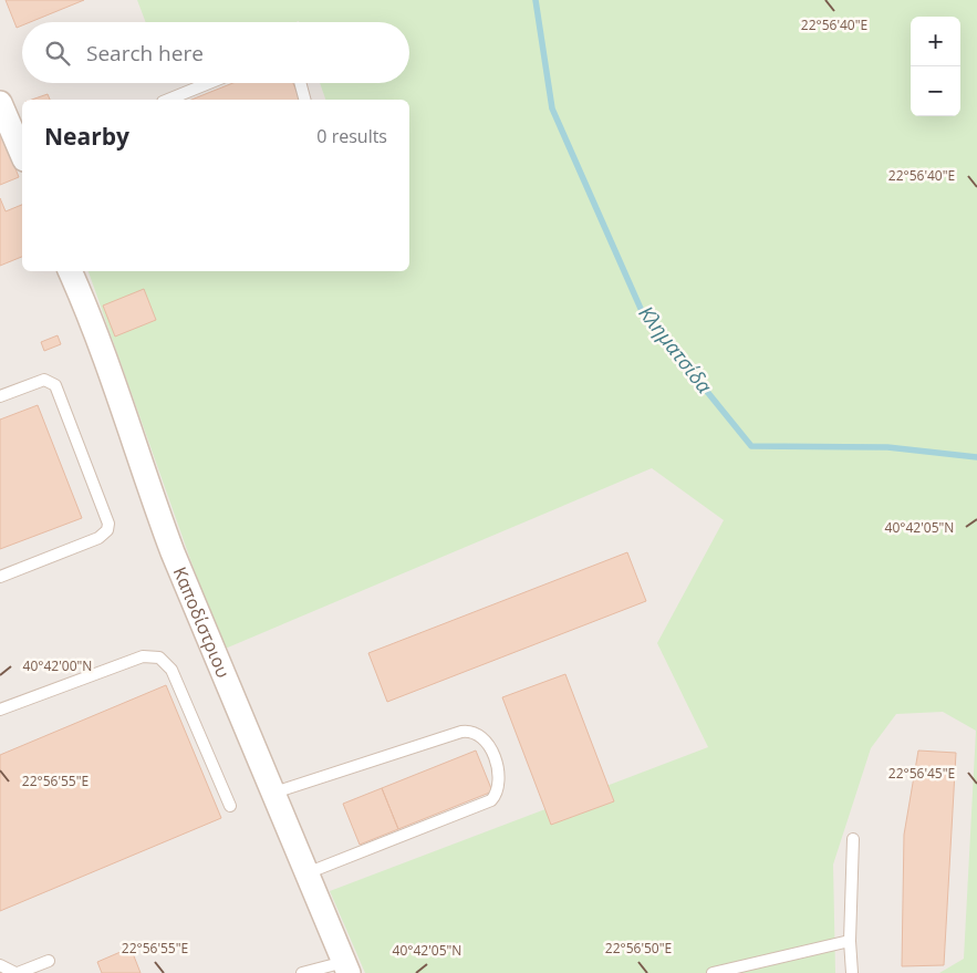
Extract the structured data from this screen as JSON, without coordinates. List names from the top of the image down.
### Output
{
  "streets": {
    "street": ["Καποδίστριου"]
  },
  "water": ["Κληματσίδα"],
  "page": {
    "map_buttons": ["+", "−"],
    "search": "Search here",
    "heading": ["Nearby", "0 results"]
  },
  "coordinates": [
    "22°56'40\"E",
    "40°42'05\"N",
    "40°42'00\"N",
    "22°56'45\"E",
    "22°56'55\"E",
    "22°56'50\"E"
  ]
}
